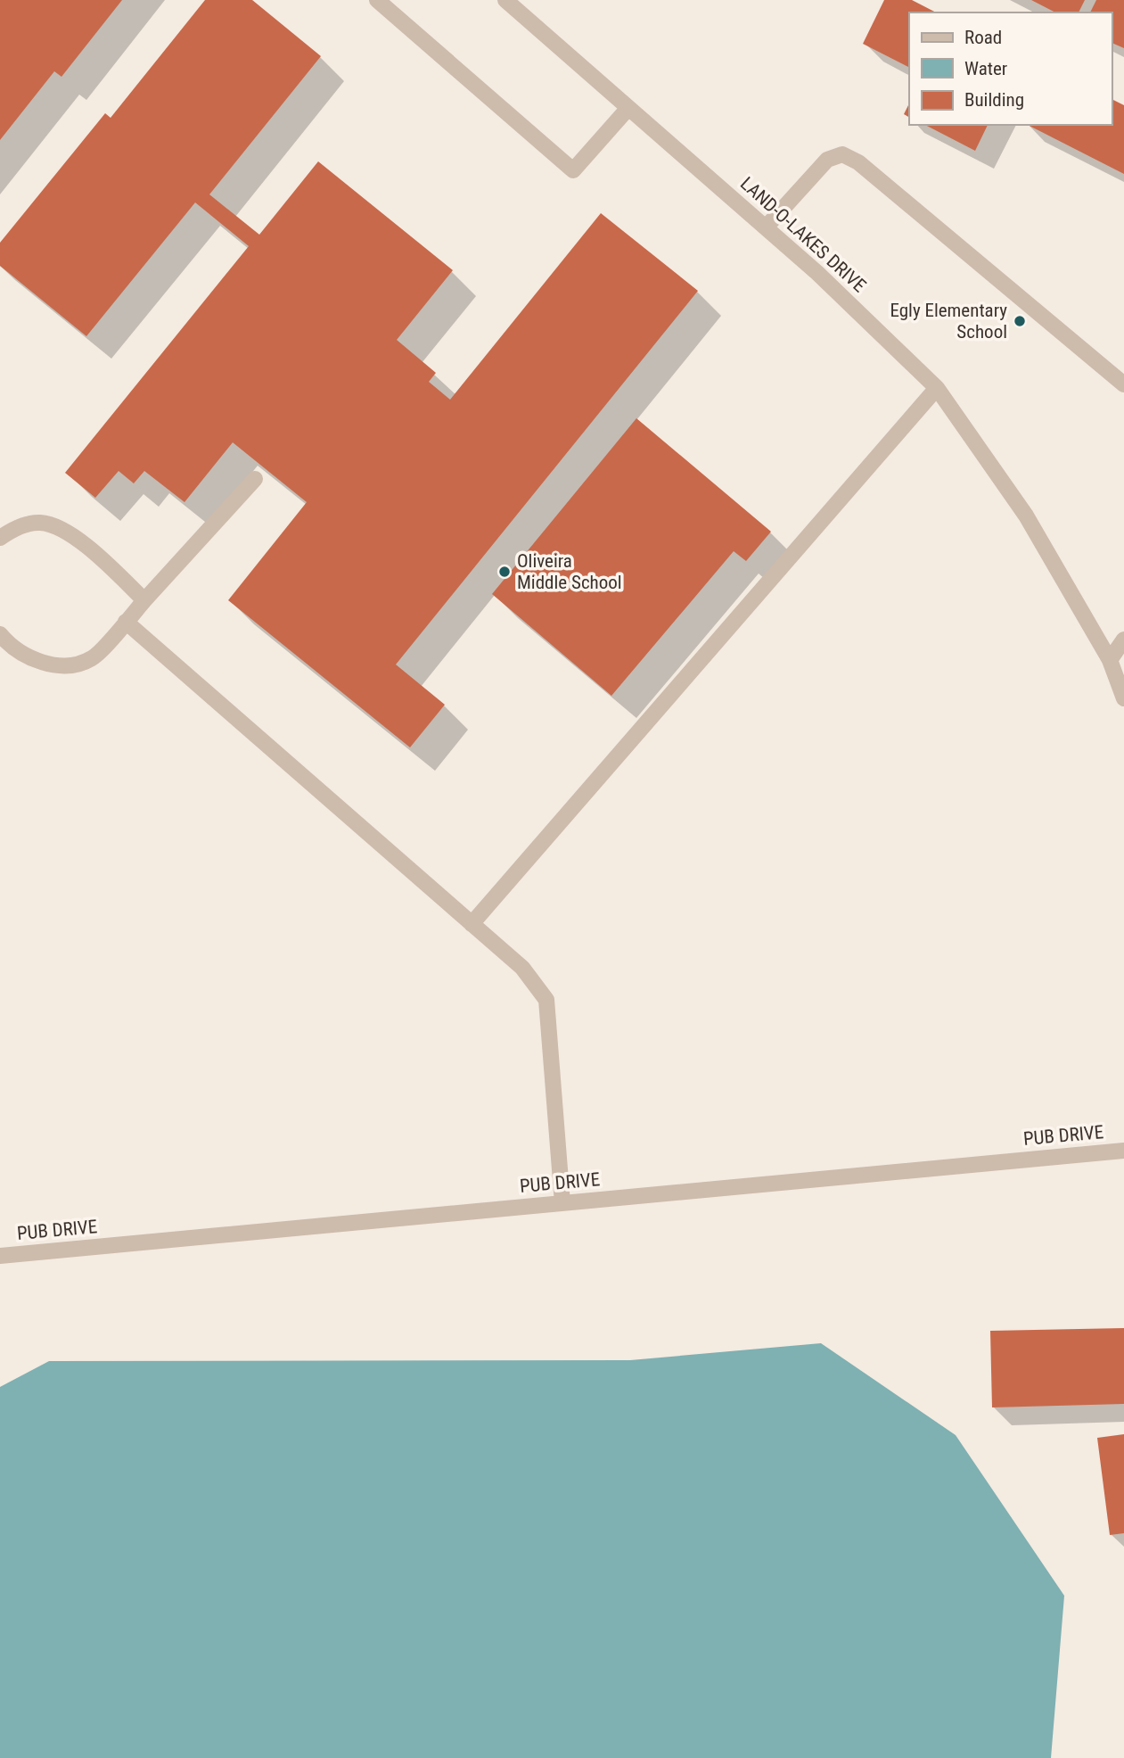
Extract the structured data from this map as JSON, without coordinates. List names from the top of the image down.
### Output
{
  "streets": {
    "street": ["LAND-O-LAKES DRIVE", "PUB DRIVE"]
  },
  "places": ["Egly Elementary School", "Oliveira Middle School"],
  "legend": ["Road", "Water", "Building"]
}
